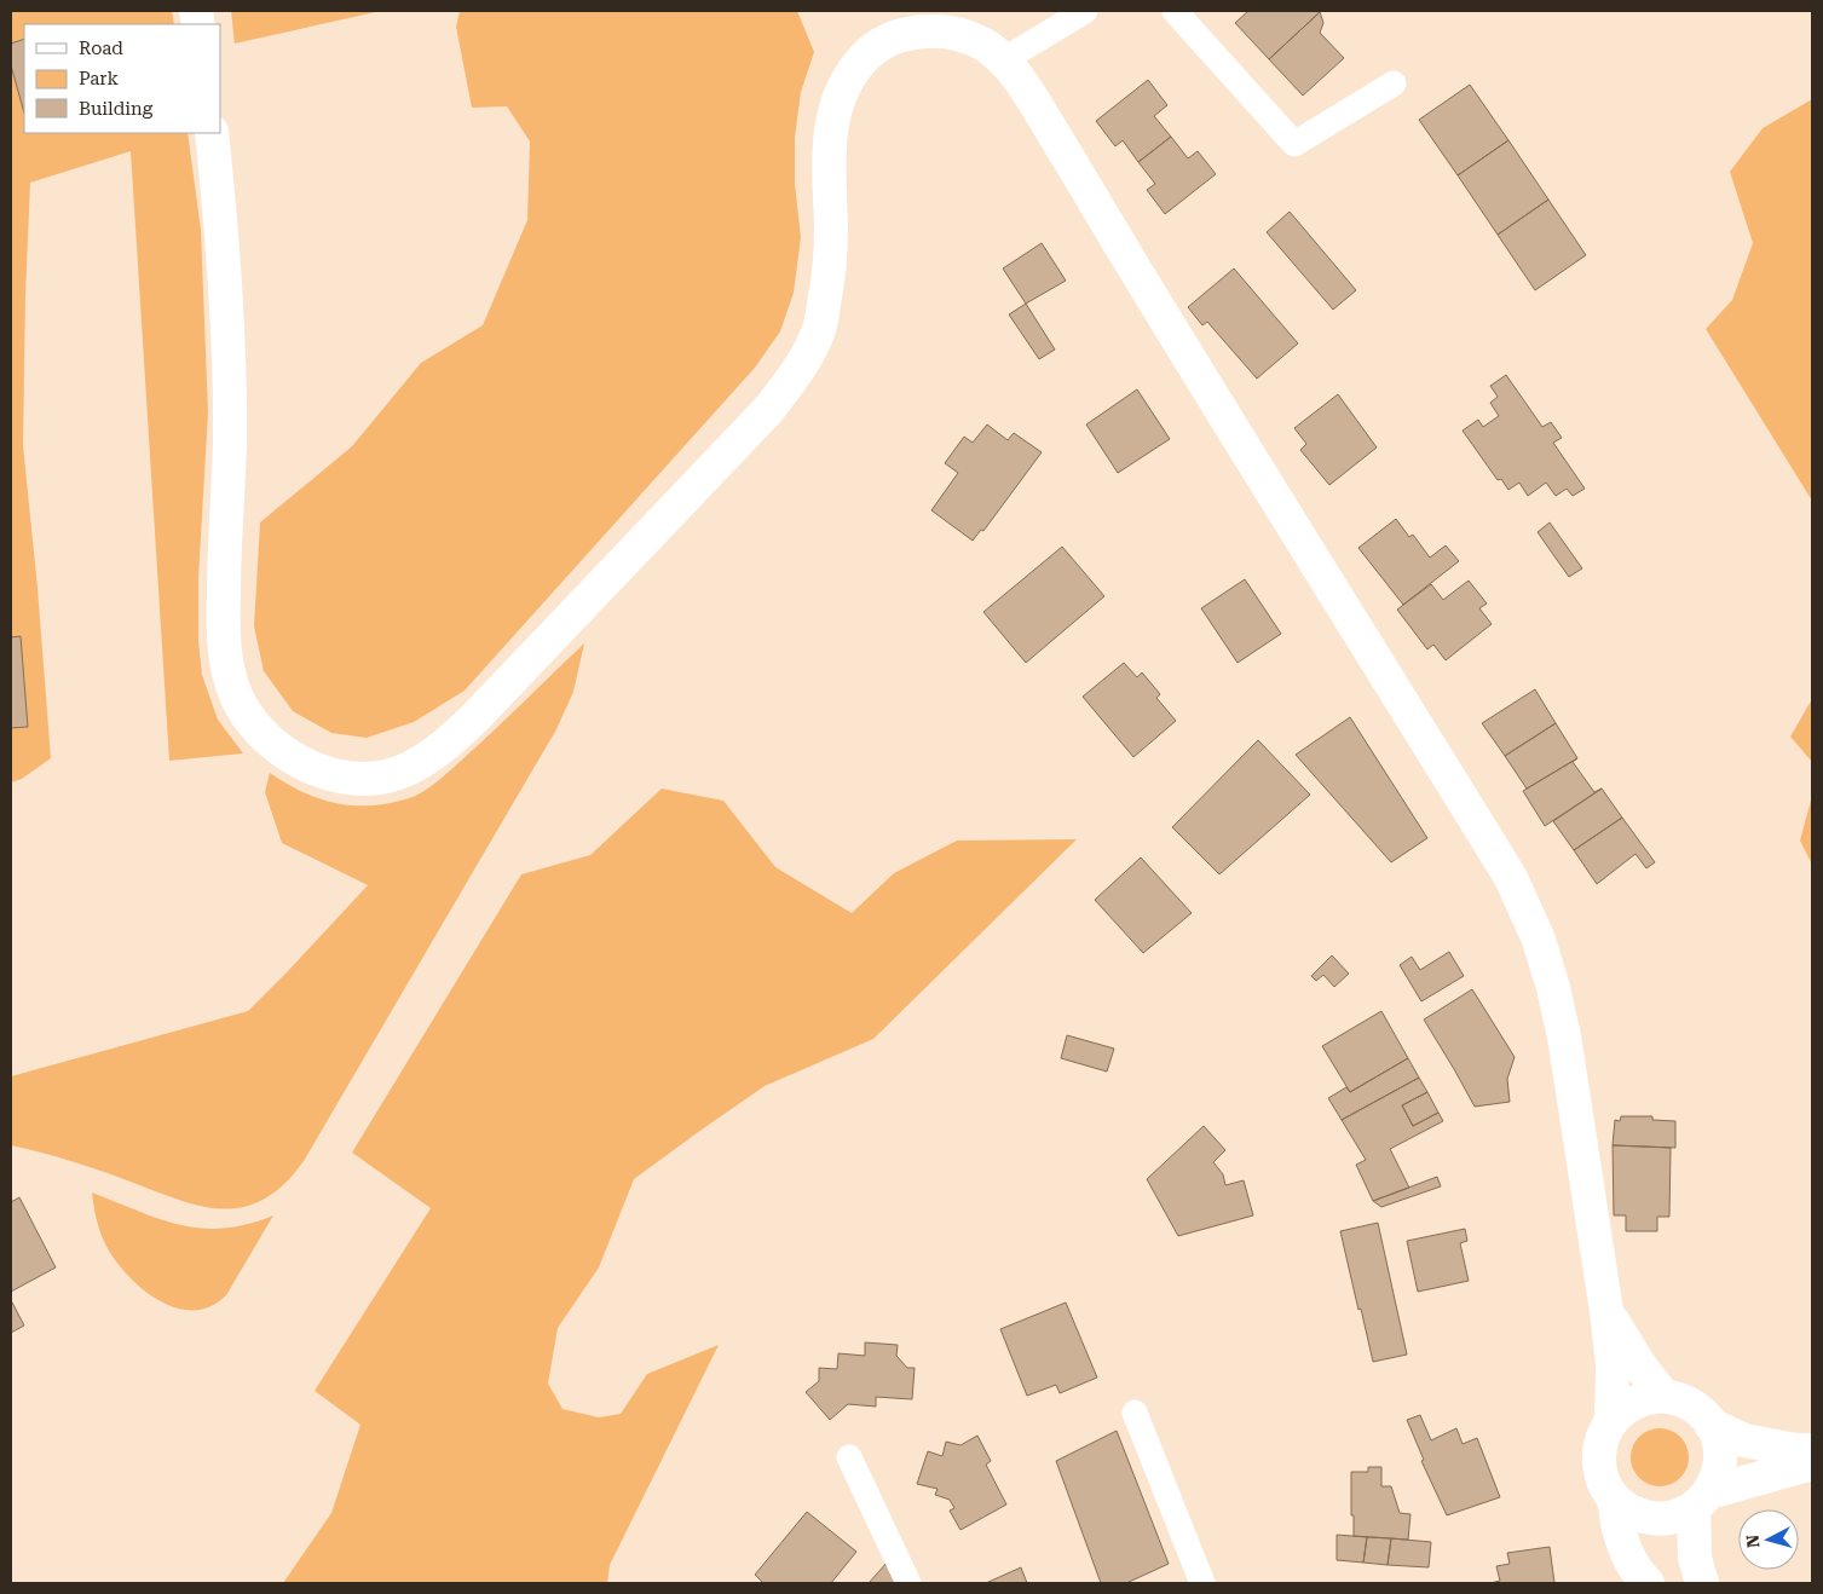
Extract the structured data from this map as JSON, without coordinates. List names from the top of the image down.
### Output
{
  "legend": ["Road", "Park", "Building"],
  "north": "left"
}
